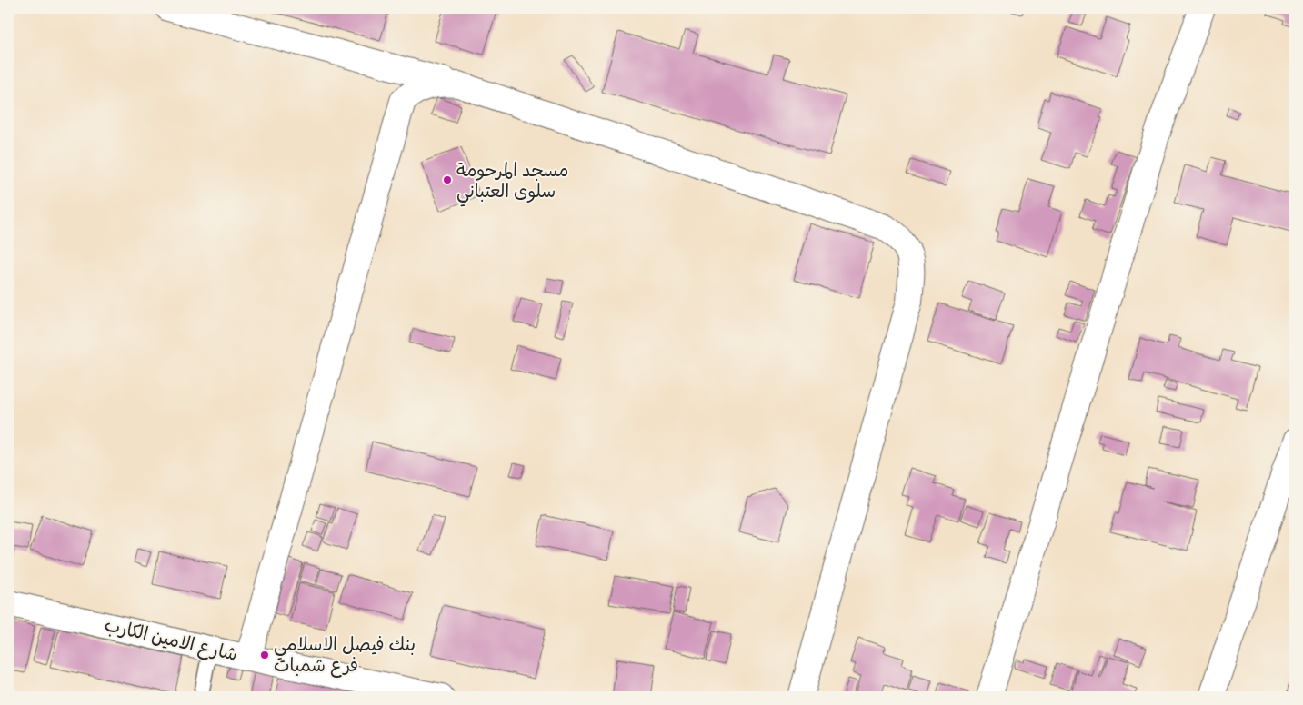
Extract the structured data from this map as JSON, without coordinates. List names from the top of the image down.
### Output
{
  "streets": {
    "street": ["شارع الامين الكارب"]
  },
  "places": ["مسجد المرحومة سلوى العتباني", "بنك فيصل الاسلامي فرع شمبات"]
}
